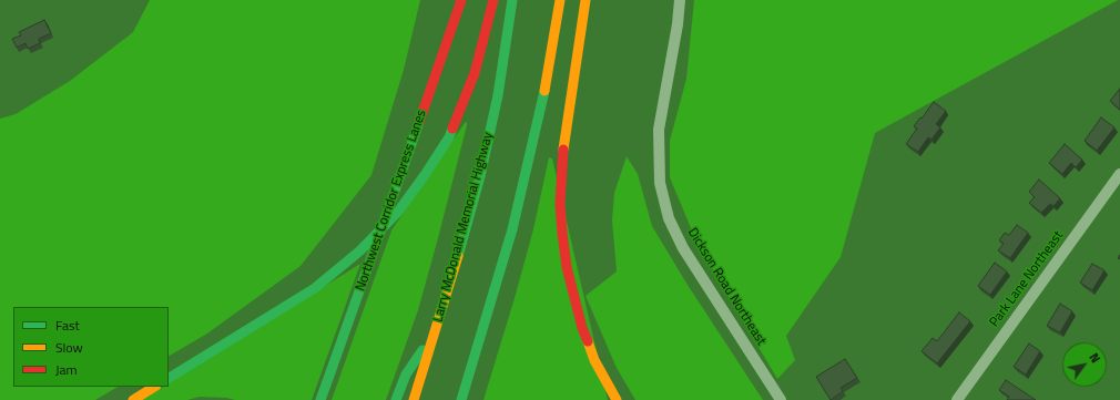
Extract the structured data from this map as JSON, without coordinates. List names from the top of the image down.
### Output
{
  "streets": {
    "highway": ["Northwest Corridor Express Lanes", "Larry McDonald Memorial Highway"],
    "street": ["Park Lane Northeast", "Dickson Road Northeast"]
  },
  "legend": ["Fast", "Slow", "Jam"],
  "north": "top right"
}
